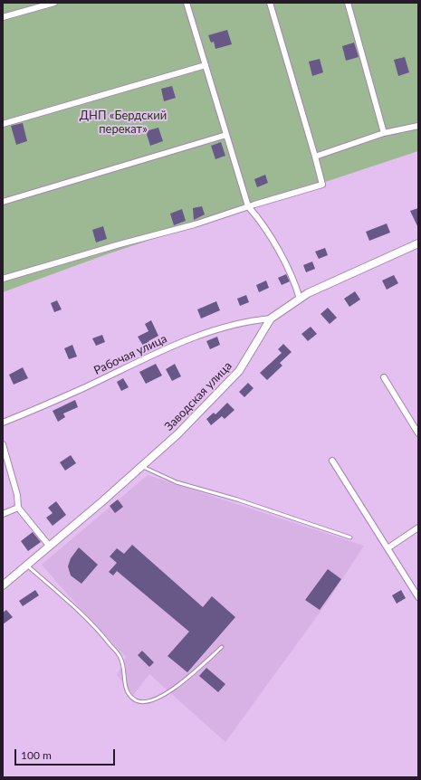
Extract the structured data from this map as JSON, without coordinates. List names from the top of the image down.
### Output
{
  "streets": {
    "street": ["Рабочая улица", "Заводская улица"]
  },
  "crossings": [
    ["Рабочая улица", "Заводская улица"]
  ],
  "parks": ["ДНП «Бердский перекат»"],
  "scale_bar": "100 m"
}
